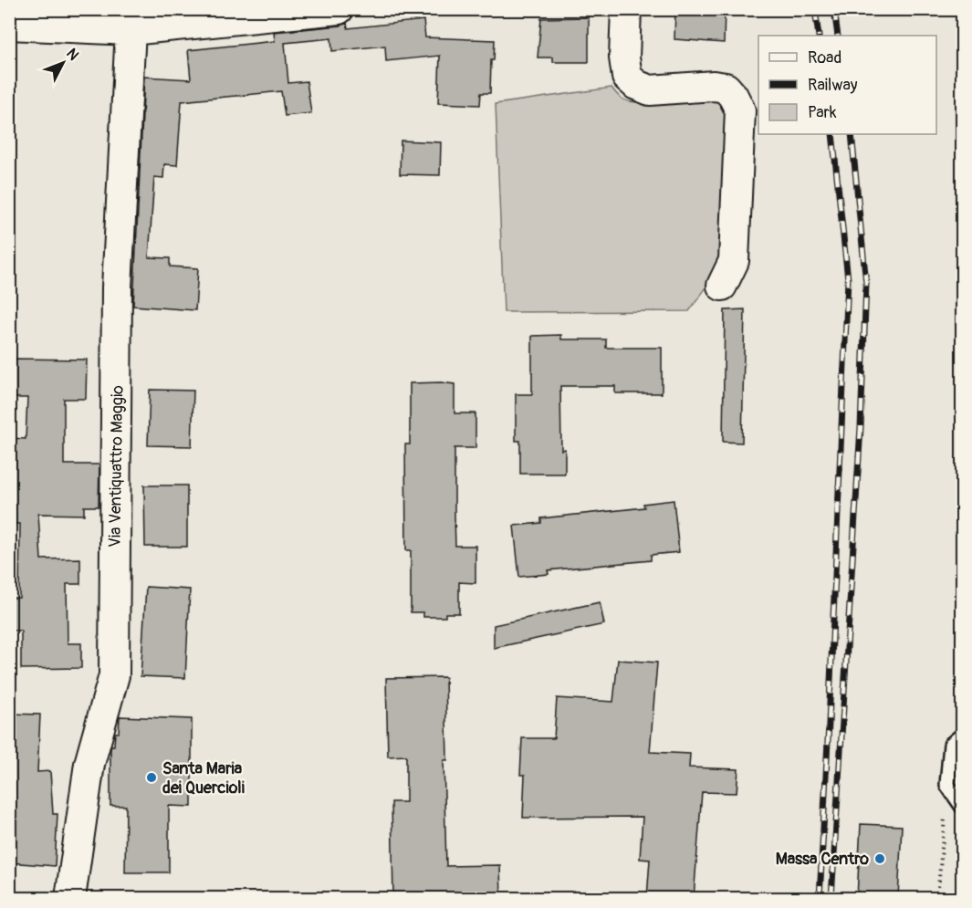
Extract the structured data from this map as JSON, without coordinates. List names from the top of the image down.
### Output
{
  "streets": {
    "street": ["Via Ventiquattro Maggio"]
  },
  "places": ["Santa Maria dei Quercioli", "Massa Centro"],
  "legend": ["Road", "Railway", "Park"],
  "north": "top right"
}
